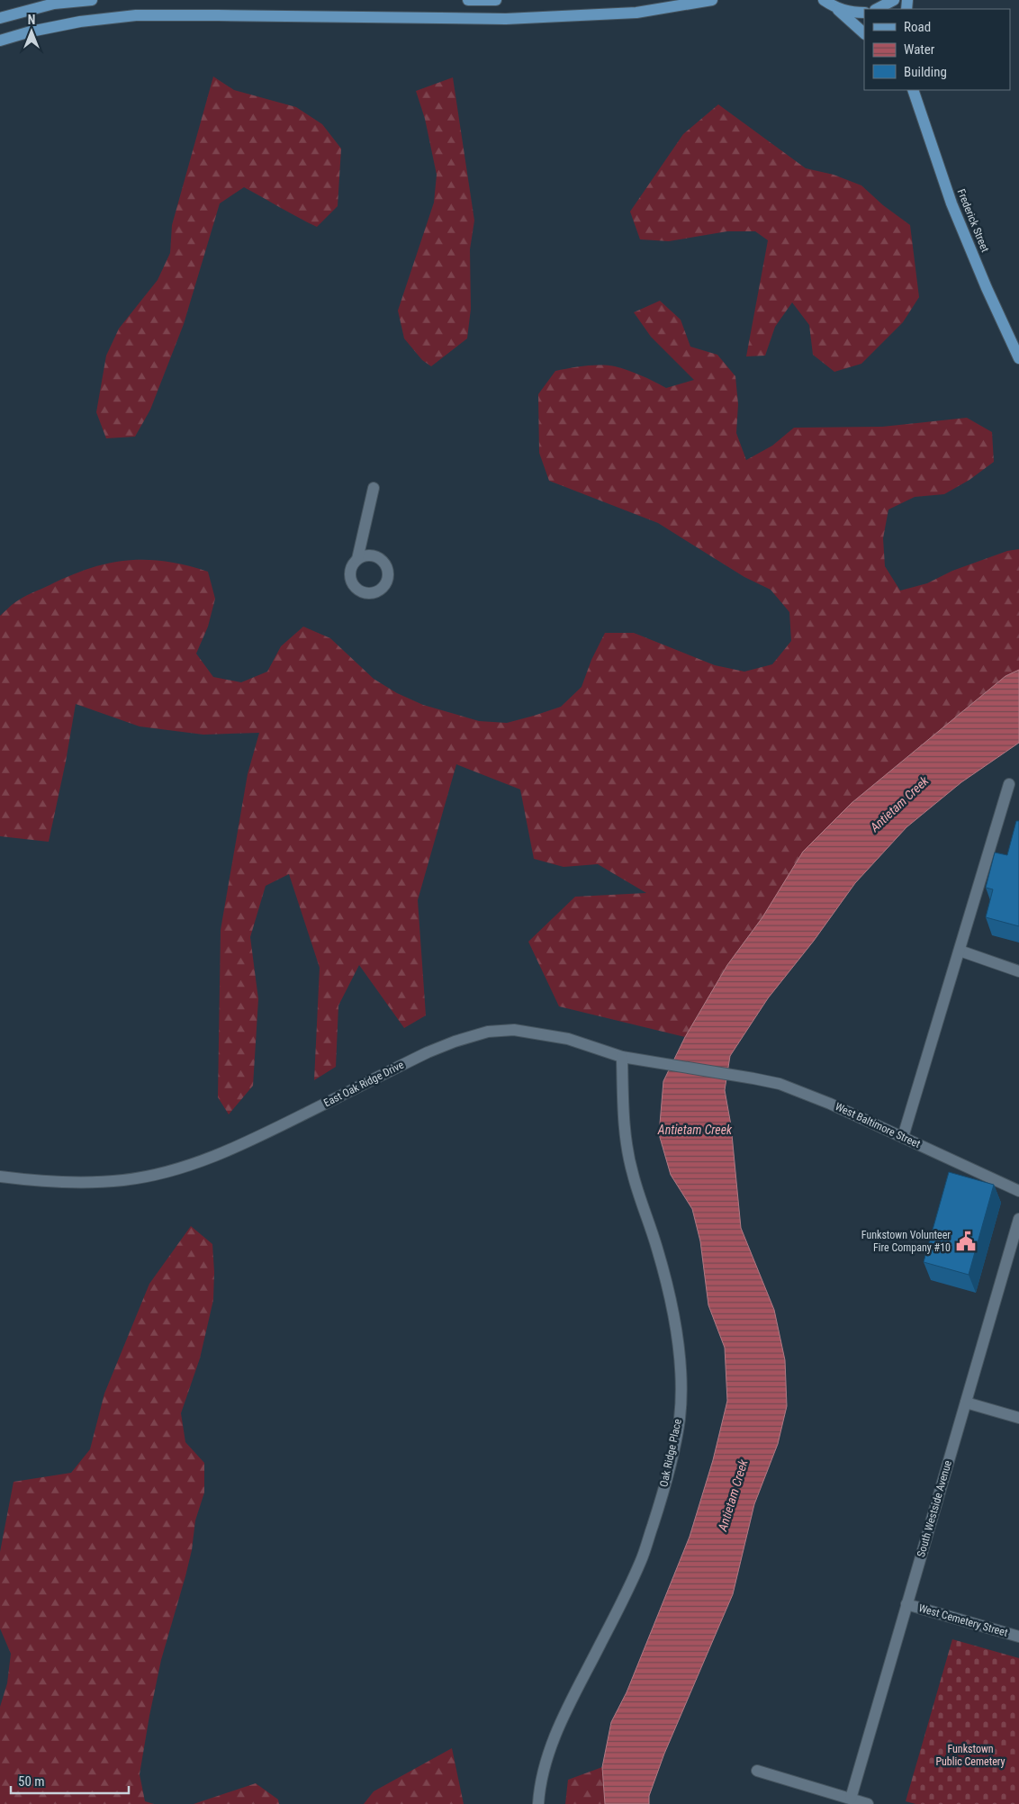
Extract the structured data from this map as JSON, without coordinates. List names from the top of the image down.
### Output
{
  "streets": {
    "main road": ["Frederick Street"],
    "street": [
      "East Oak Ridge Drive",
      "West Baltimore Street",
      "Oak Ridge Place",
      "South Westside Avenue",
      "West Cemetery Street"
    ]
  },
  "crossings": [
    ["East Oak Ridge Drive", "West Baltimore Street"],
    ["East Oak Ridge Drive", "Oak Ridge Place"],
    ["South Westside Avenue", "West Cemetery Street"]
  ],
  "water": ["Antietam Creek"],
  "parks": ["Funkstown Public Cemetery"],
  "places": {
    "public building": ["Funkstown Volunteer Fire Company #10"]
  },
  "legend": ["Road", "Water", "Building"],
  "scale_bar": "50 m",
  "north": "top"
}
